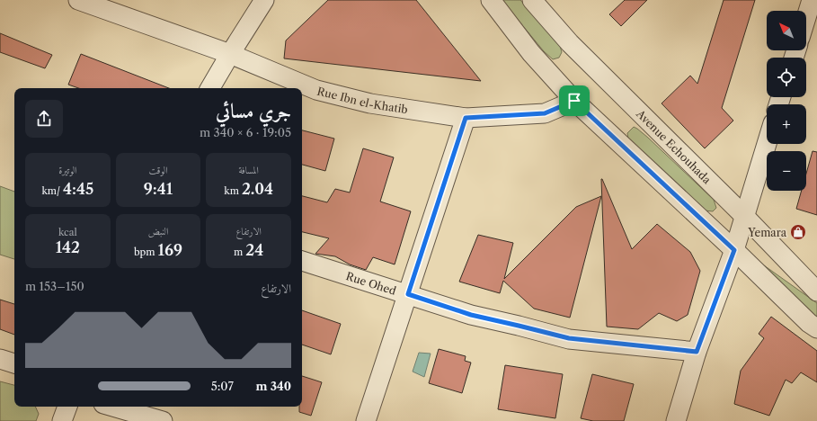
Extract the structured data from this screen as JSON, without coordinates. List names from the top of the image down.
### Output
{
  "streets": {
    "street": ["Rue Ibn el-Khatib", "Avenue Echouhada", "Rue Ohed"]
  },
  "places": {
    "shop": ["Yemara"]
  },
  "north": "top left",
  "page": {
    "map_buttons": ["+", "−"],
    "heading": ["جري مسائي", "19:05 · 6 × 340 m"],
    "stats": [
      ["المسافة", "2.04 km"],
      ["الوقت", "9:41"],
      ["الوتيرة", "4:45 /km"],
      ["الارتفاع", "24 m"],
      ["النبض", "169 bpm"],
      ["kcal", "142"]
    ],
    "chart": ["الارتفاع", "150–153 m"],
    "list": [
      {
        "name": "340 m",
        "note": "5:07"
      }
    ]
  }
}
